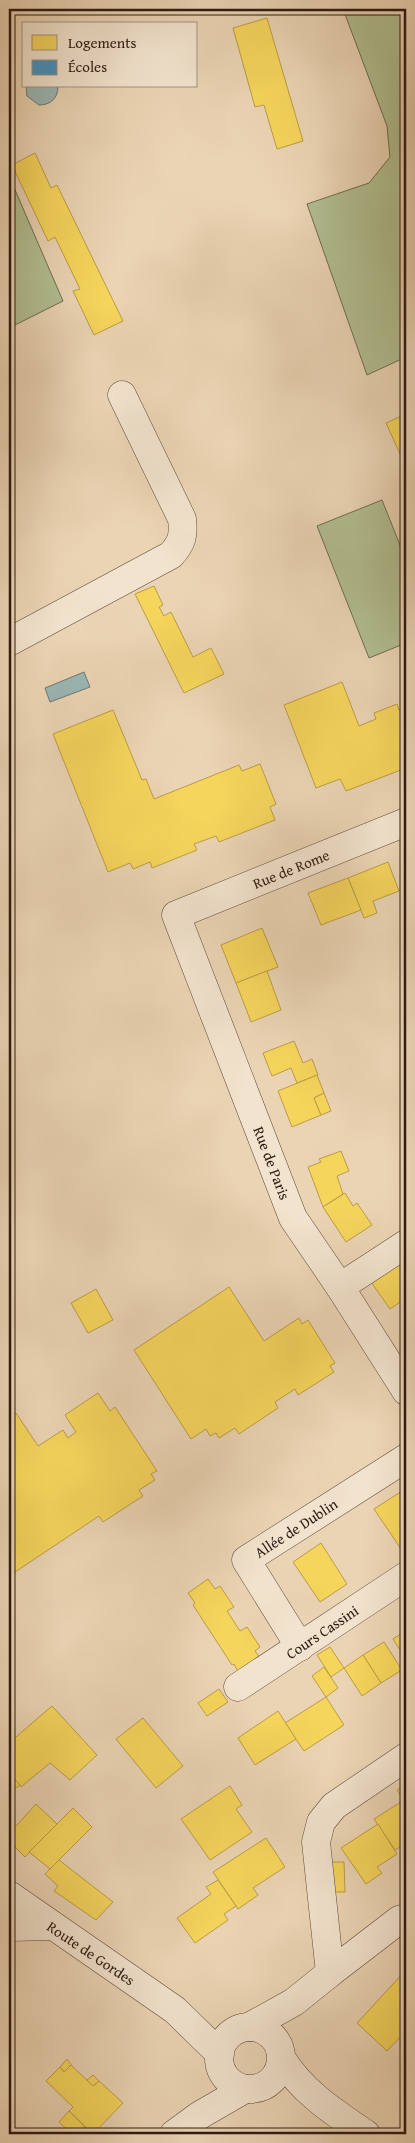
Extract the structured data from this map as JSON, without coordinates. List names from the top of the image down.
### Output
{
  "streets": {
    "street": [
      "Rue de Rome",
      "Rue de Paris",
      "Allée de Dublin",
      "Cours Cassini",
      "Route de Gordes"
    ]
  },
  "crossings": [
    ["Rue de Rome", "Rue de Paris"],
    ["Allée de Dublin", "Cours Cassini"]
  ],
  "legend": ["Logements", "Écoles"]
}
